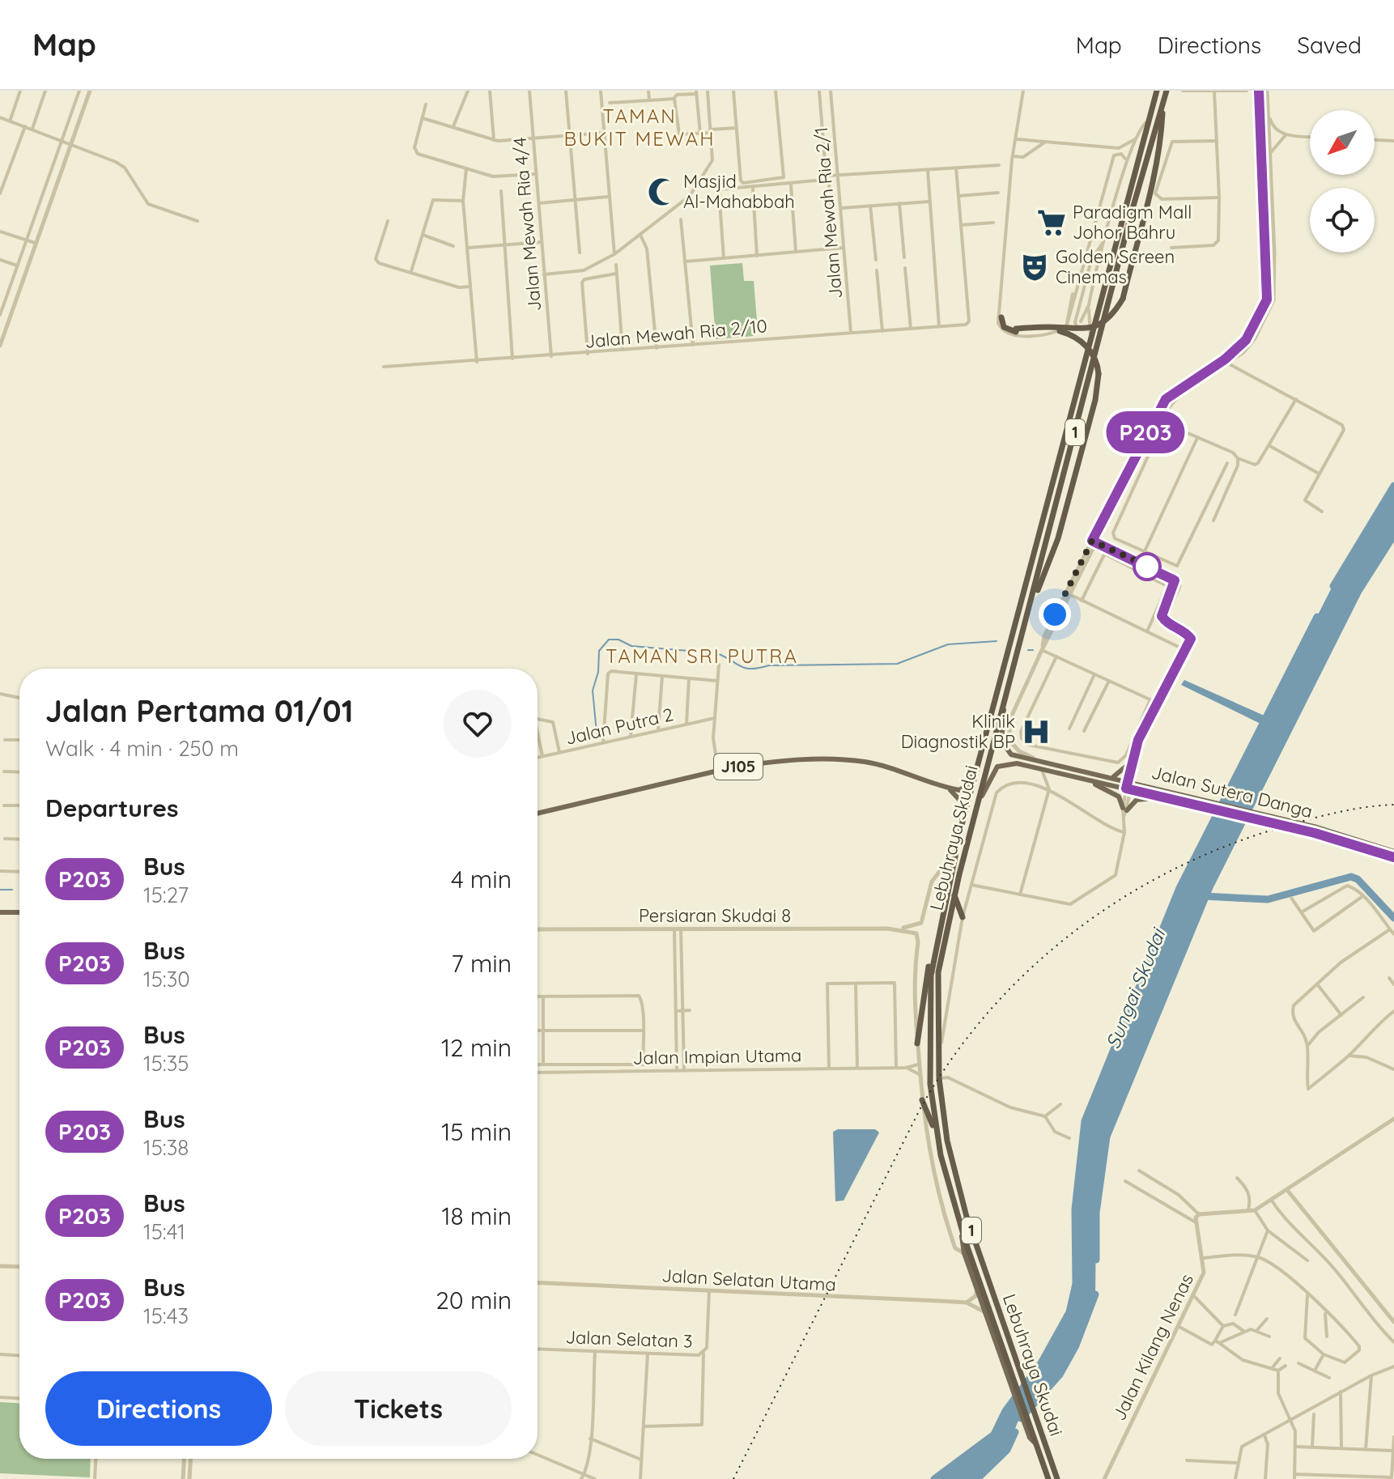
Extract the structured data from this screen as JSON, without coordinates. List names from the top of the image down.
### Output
{
  "streets": {
    "highway": ["1", "Lebuhraya Skudai"],
    "main road": ["J105", "Jalan Sutera Danga"],
    "street": [
      "Jalan Mewah Ria 2/1",
      "Jalan Mewah Ria 4/4",
      "Jalan Mewah Ria 2/10",
      "Jalan Putra 2",
      "Persiaran Skudai 8",
      "Jalan Impian Utama",
      "Jalan Selatan Utama",
      "Jalan Selatan 3",
      "Jalan Kilang Nenas"
    ]
  },
  "crossings": [
    ["Jalan Mewah Ria 2/1", "Jalan Mewah Ria 2/10"],
    ["Jalan Mewah Ria 4/4", "Jalan Mewah Ria 2/10"],
    ["Jalan Sutera Danga", "Lebuhraya Skudai"],
    ["Lebuhraya Skudai", "Jalan Selatan Utama"],
    ["Jalan Selatan Utama", "Jalan Selatan 3"]
  ],
  "districts": ["TAMAN BUKIT MEWAH", "TAMAN SRI PUTRA"],
  "water": ["Sungai Skudai"],
  "places": {
    "mosque": ["Masjid Al-Mahabbah"],
    "supermarket": ["Paradigm Mall Johor Bahru"],
    "theatre": ["Golden Screen Cinemas"],
    "hospital": ["Klinik Diagnostik BP"]
  },
  "lines": ["bus line P203"],
  "north": "bottom left",
  "page": {
    "header": "Map",
    "nav": ["Map", "Directions", "Saved"],
    "on_map": "P203",
    "heading": [
      ["Jalan Pertama 01/01", "Walk · 4 min · 250 m"],
      "Departures"
    ],
    "list": [
      {
        "mark": "P203",
        "name": "Bus",
        "note": "15:27",
        "value": "4 min"
      },
      {
        "mark": "P203",
        "name": "Bus",
        "note": "15:30",
        "value": "7 min"
      },
      {
        "mark": "P203",
        "name": "Bus",
        "note": "15:35",
        "value": "12 min"
      },
      {
        "mark": "P203",
        "name": "Bus",
        "note": "15:38",
        "value": "15 min"
      },
      {
        "mark": "P203",
        "name": "Bus",
        "note": "15:41",
        "value": "18 min"
      },
      {
        "mark": "P203",
        "name": "Bus",
        "note": "15:43",
        "value": "20 min"
      }
    ],
    "buttons": ["Directions", "Tickets"]
  }
}
